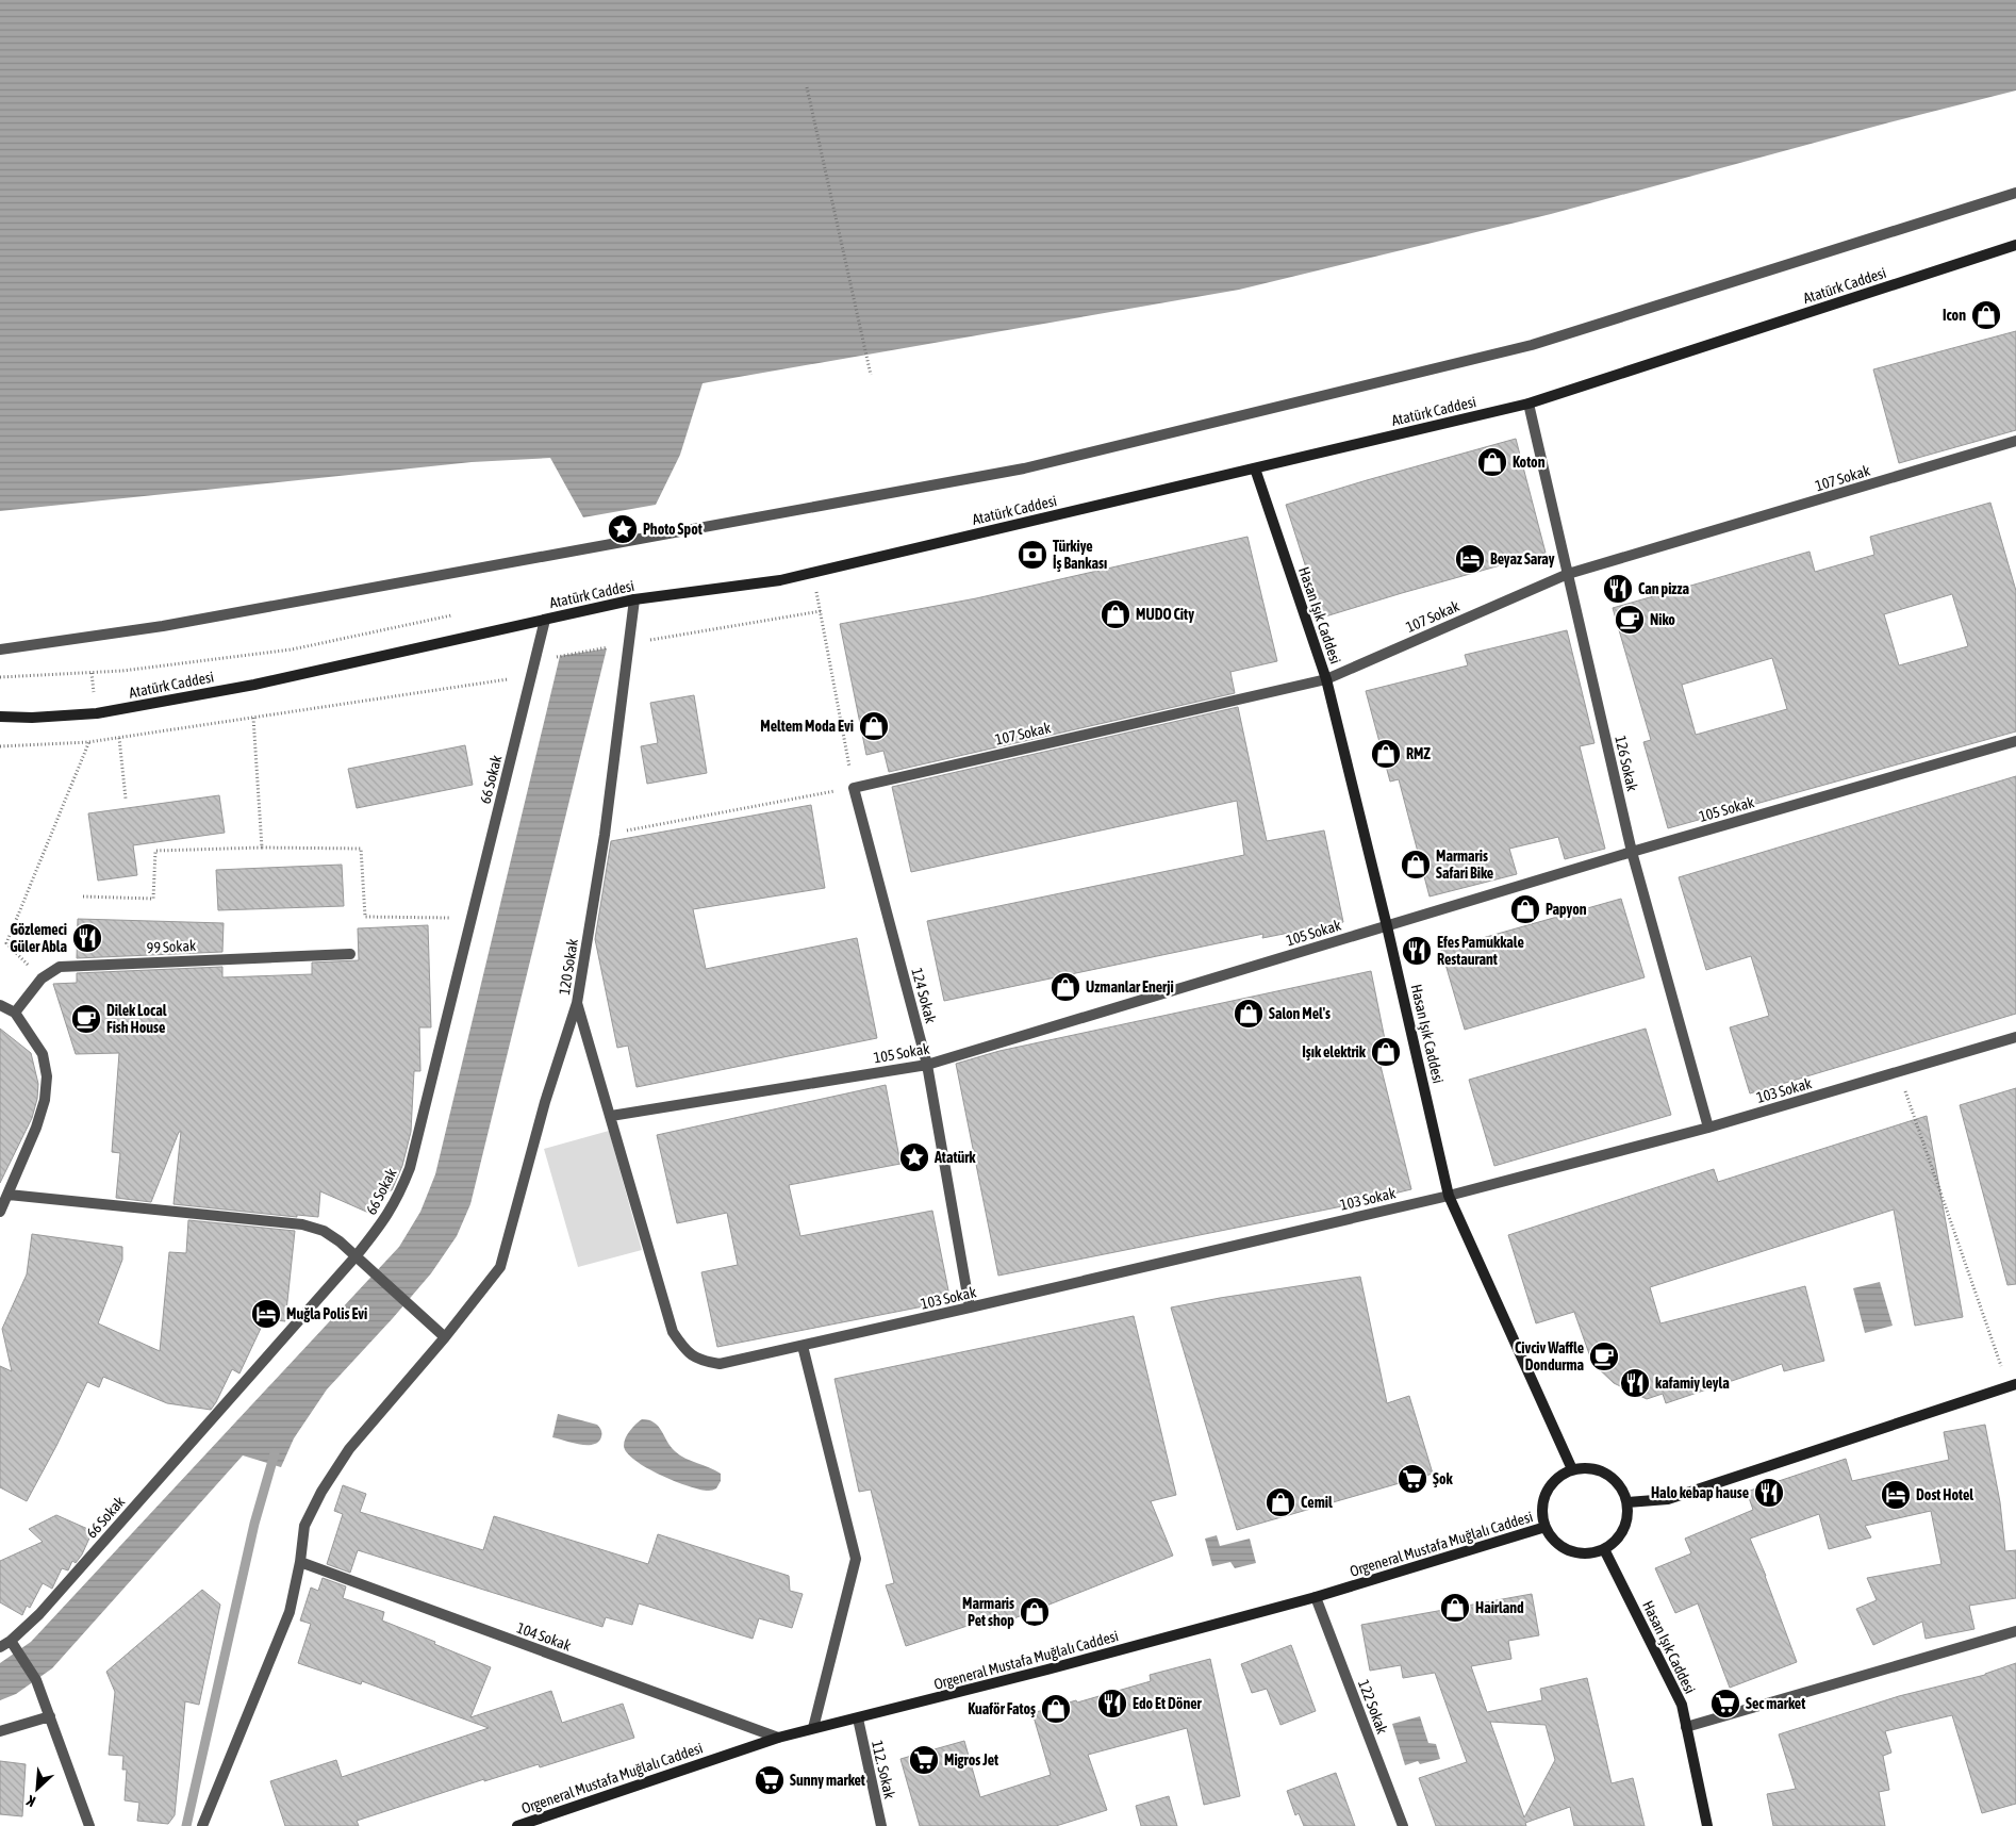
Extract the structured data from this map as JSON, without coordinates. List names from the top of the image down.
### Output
{
  "streets": {
    "street": [
      "Atatürk Caddesi",
      "107 Sokak",
      "Hasan Işık Caddesi",
      "126 Sokak",
      "66 Sokak",
      "105 Sokak",
      "99 Sokak",
      "120 Sokak",
      "124 Sokak",
      "103 Sokak",
      "Orgeneral Mustafa Muğlalı Caddesi",
      "104 Sokak",
      "122 Sokak",
      "112. Sokak"
    ]
  },
  "crossings": [
    ["Atatürk Caddesi", "Hasan Işık Caddesi"],
    ["Atatürk Caddesi", "126 Sokak"],
    ["Atatürk Caddesi", "66 Sokak"],
    ["Atatürk Caddesi", "120 Sokak"],
    ["107 Sokak", "Hasan Işık Caddesi"],
    ["107 Sokak", "126 Sokak"],
    ["107 Sokak", "124 Sokak"],
    ["Hasan Işık Caddesi", "105 Sokak"],
    ["Hasan Işık Caddesi", "103 Sokak"],
    ["Hasan Işık Caddesi", "Orgeneral Mustafa Muğlalı Caddesi"],
    ["126 Sokak", "105 Sokak"],
    ["126 Sokak", "103 Sokak"],
    ["105 Sokak", "120 Sokak"],
    ["105 Sokak", "124 Sokak"],
    ["120 Sokak", "103 Sokak"],
    ["124 Sokak", "103 Sokak"],
    ["Orgeneral Mustafa Muğlalı Caddesi", "104 Sokak"],
    ["Orgeneral Mustafa Muğlalı Caddesi", "122 Sokak"],
    ["Orgeneral Mustafa Muğlalı Caddesi", "112. Sokak"]
  ],
  "places": {
    "shop": [
      "Icon",
      "Koton",
      "MUDO City",
      "Meltem Moda Evi",
      "RMZ",
      "Marmaris Safari Bike",
      "Papyon",
      "Uzmanlar Enerji",
      "Salon Mel's",
      "Işık elektrik",
      "Cemil",
      "Hairland",
      "Marmaris Pet shop",
      "Kuaför Fatoş"
    ],
    "place": ["Photo Spot", "Atatürk"],
    "bank": ["Türkiye İş Bankası"],
    "hotel": ["Beyaz Saray", "Muğla Polis Evi", "Dost Hotel"],
    "restaurant": [
      "Can pizza",
      "Gözlemeci Güler Abla",
      "Efes Pamukkale Restaurant",
      "kafamiy leyla",
      "Halo kebap hause",
      "Edo Et Döner"
    ],
    "cafe": ["Niko", "Dilek Local Fish House", "Civciv Waffle Dondurma"],
    "supermarket": [
      "Şok",
      "Sec market",
      "Migros Jet",
      "Sunny market"
    ]
  },
  "north": "bottom left"
}
